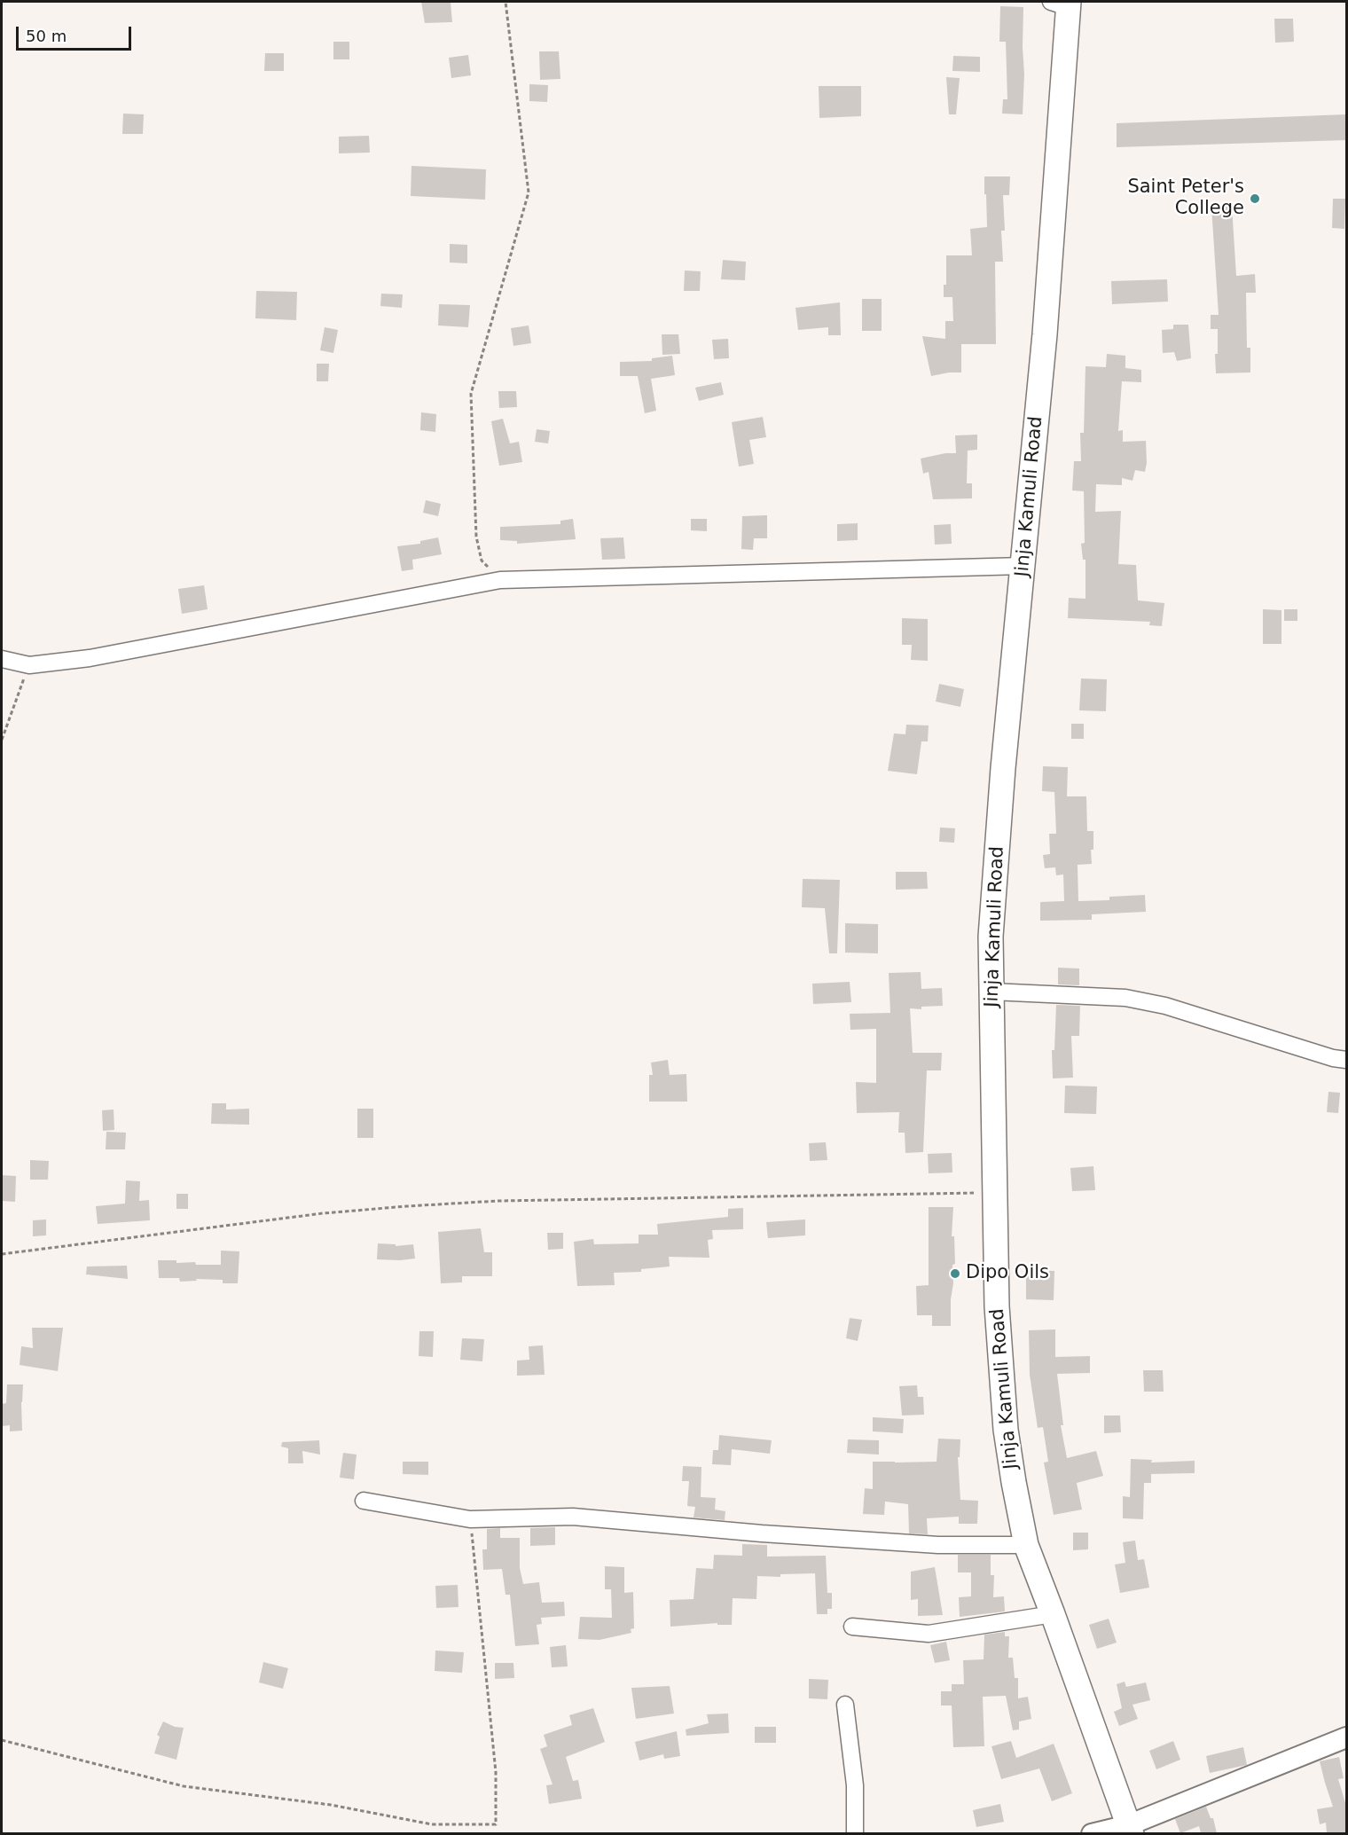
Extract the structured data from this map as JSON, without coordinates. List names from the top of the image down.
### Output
{
  "streets": {
    "main road": ["Jinja Kamuli Road"]
  },
  "places": ["Saint Peter's College", "Dipo Oils"],
  "scale_bar": "50 m"
}
